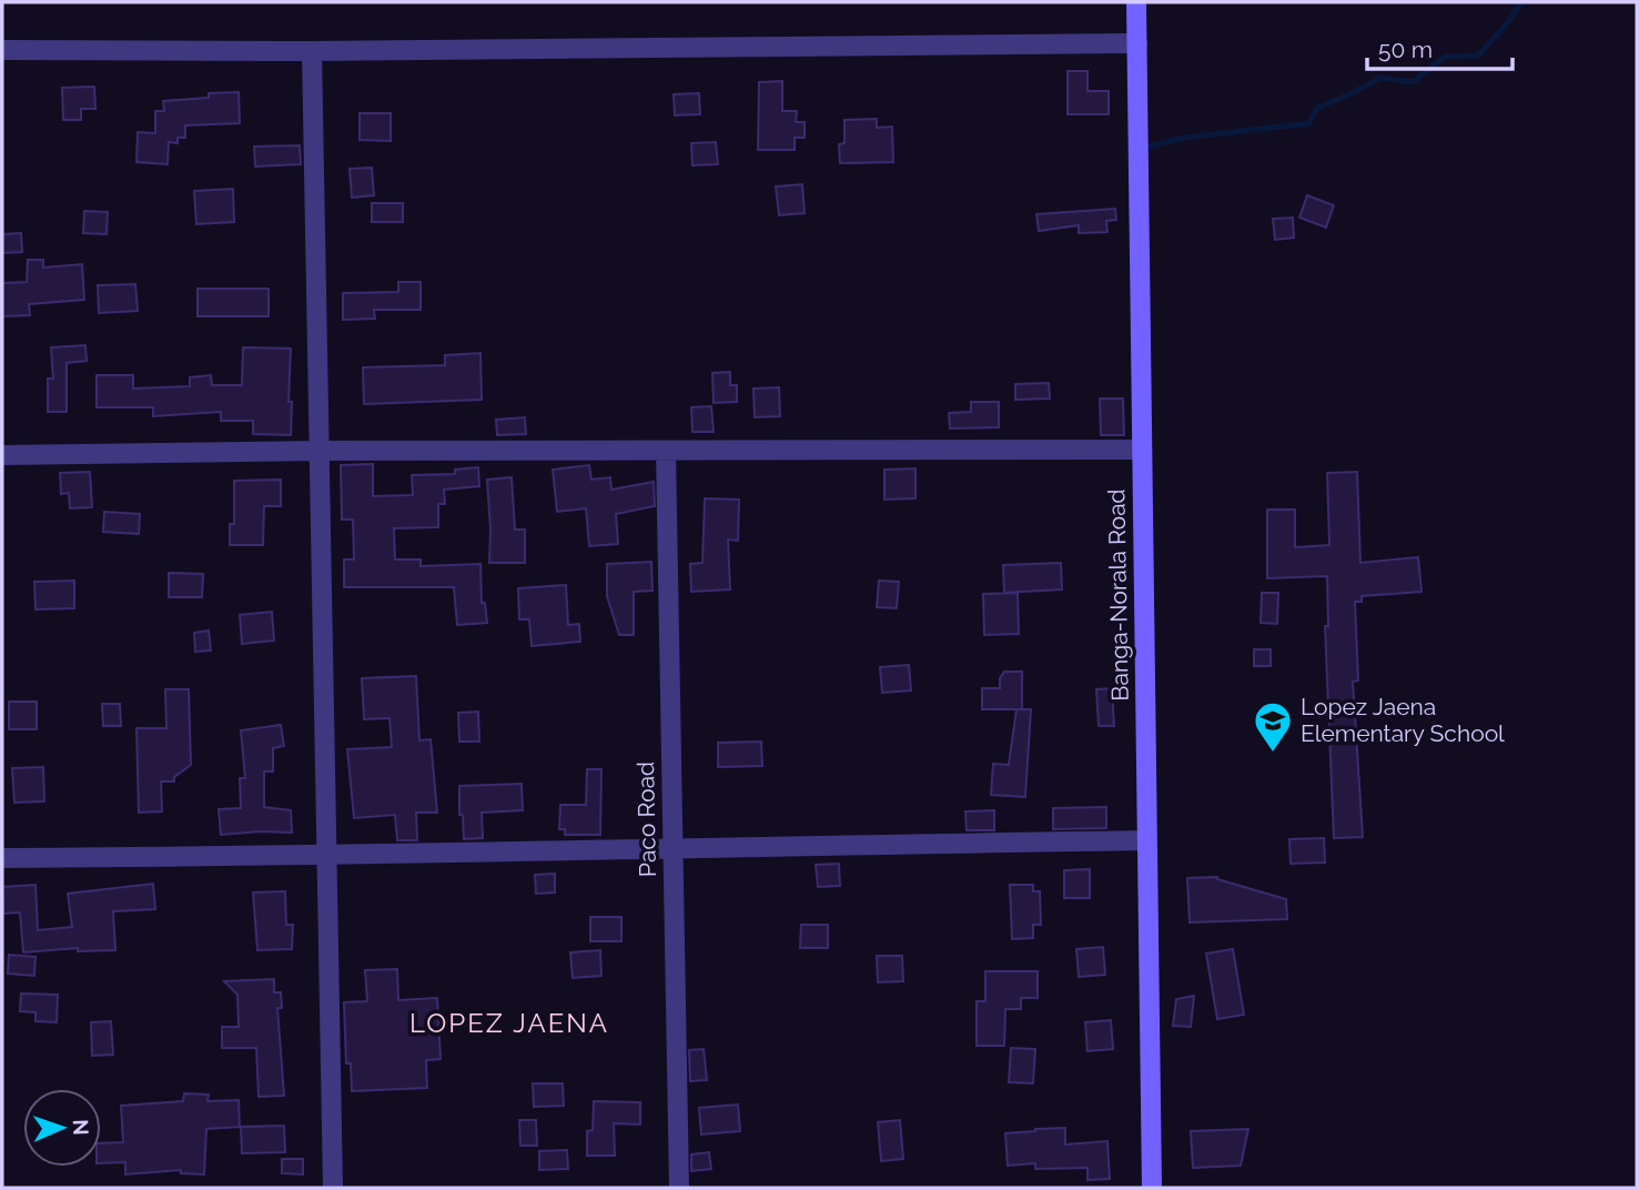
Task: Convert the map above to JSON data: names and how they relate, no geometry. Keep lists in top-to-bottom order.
{
  "streets": {
    "main road": ["Banga-Norala Road"],
    "street": ["Paco Road"]
  },
  "districts": ["LOPEZ JAENA"],
  "places": {
    "school or university": ["Lopez Jaena Elementary School"]
  },
  "scale_bar": "50 m",
  "north": "right"
}
